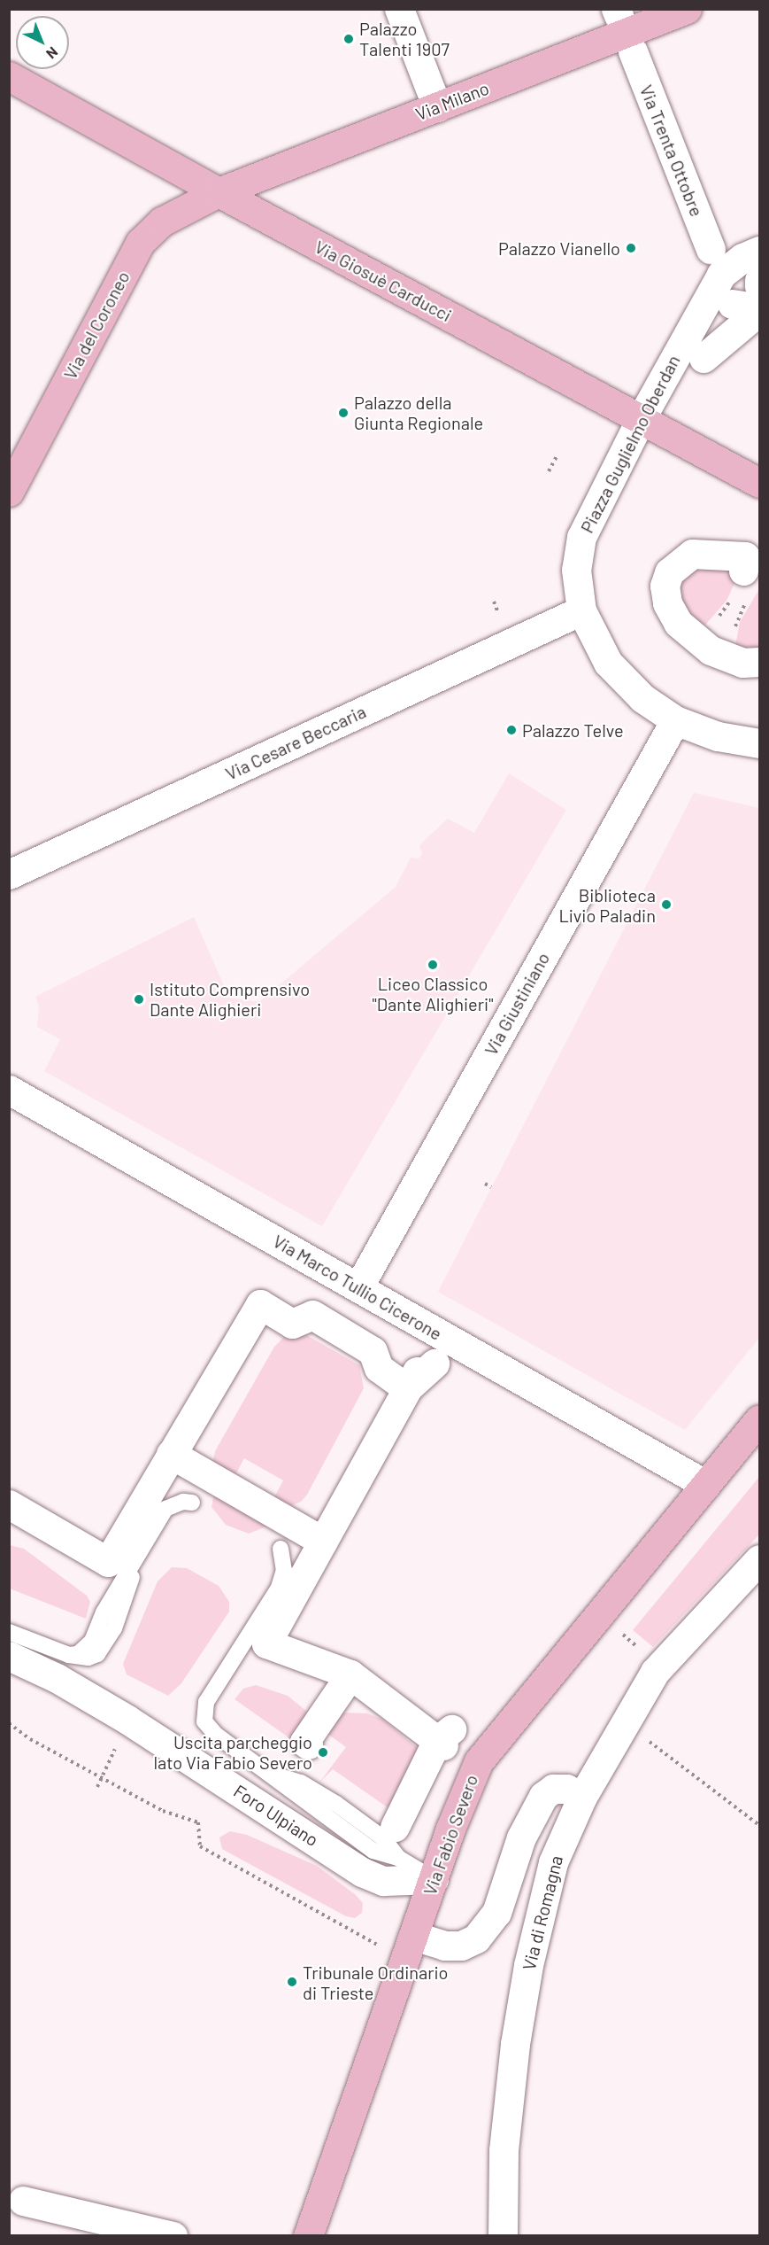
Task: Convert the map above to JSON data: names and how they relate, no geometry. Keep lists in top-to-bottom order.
{
  "streets": {
    "main road": [
      "Via Milano",
      "Via Giosuè Carducci",
      "Via del Coroneo",
      "Via Fabio Severo"
    ],
    "street": [
      "Via Trenta Ottobre",
      "Piazza Guglielmo Oberdan",
      "Via Cesare Beccaria",
      "Via Giustiniano",
      "Via Marco Tullio Cicerone",
      "Foro Ulpiano",
      "Via di Romagna"
    ]
  },
  "crossings": [
    ["Via Milano", "Via Giosuè Carducci"],
    ["Via Milano", "Via del Coroneo"],
    ["Via Trenta Ottobre", "Piazza Guglielmo Oberdan"],
    ["Via Giosuè Carducci", "Via del Coroneo"],
    ["Via Giosuè Carducci", "Piazza Guglielmo Oberdan"],
    ["Piazza Guglielmo Oberdan", "Via Cesare Beccaria"],
    ["Piazza Guglielmo Oberdan", "Via Giustiniano"],
    ["Via Giustiniano", "Via Marco Tullio Cicerone"],
    ["Via Marco Tullio Cicerone", "Via Fabio Severo"],
    ["Foro Ulpiano", "Via Fabio Severo"]
  ],
  "places": [
    "Palazzo Talenti 1907",
    "Palazzo Vianello",
    "Palazzo della Giunta Regionale",
    "Palazzo Telve",
    "Biblioteca Livio Paladin",
    "Liceo Classico \"Dante Alighieri\"",
    "Istituto Comprensivo Dante Alighieri",
    "Uscita parcheggio lato Via Fabio Severo",
    "Tribunale Ordinario di Trieste"
  ],
  "north": "bottom right"
}
